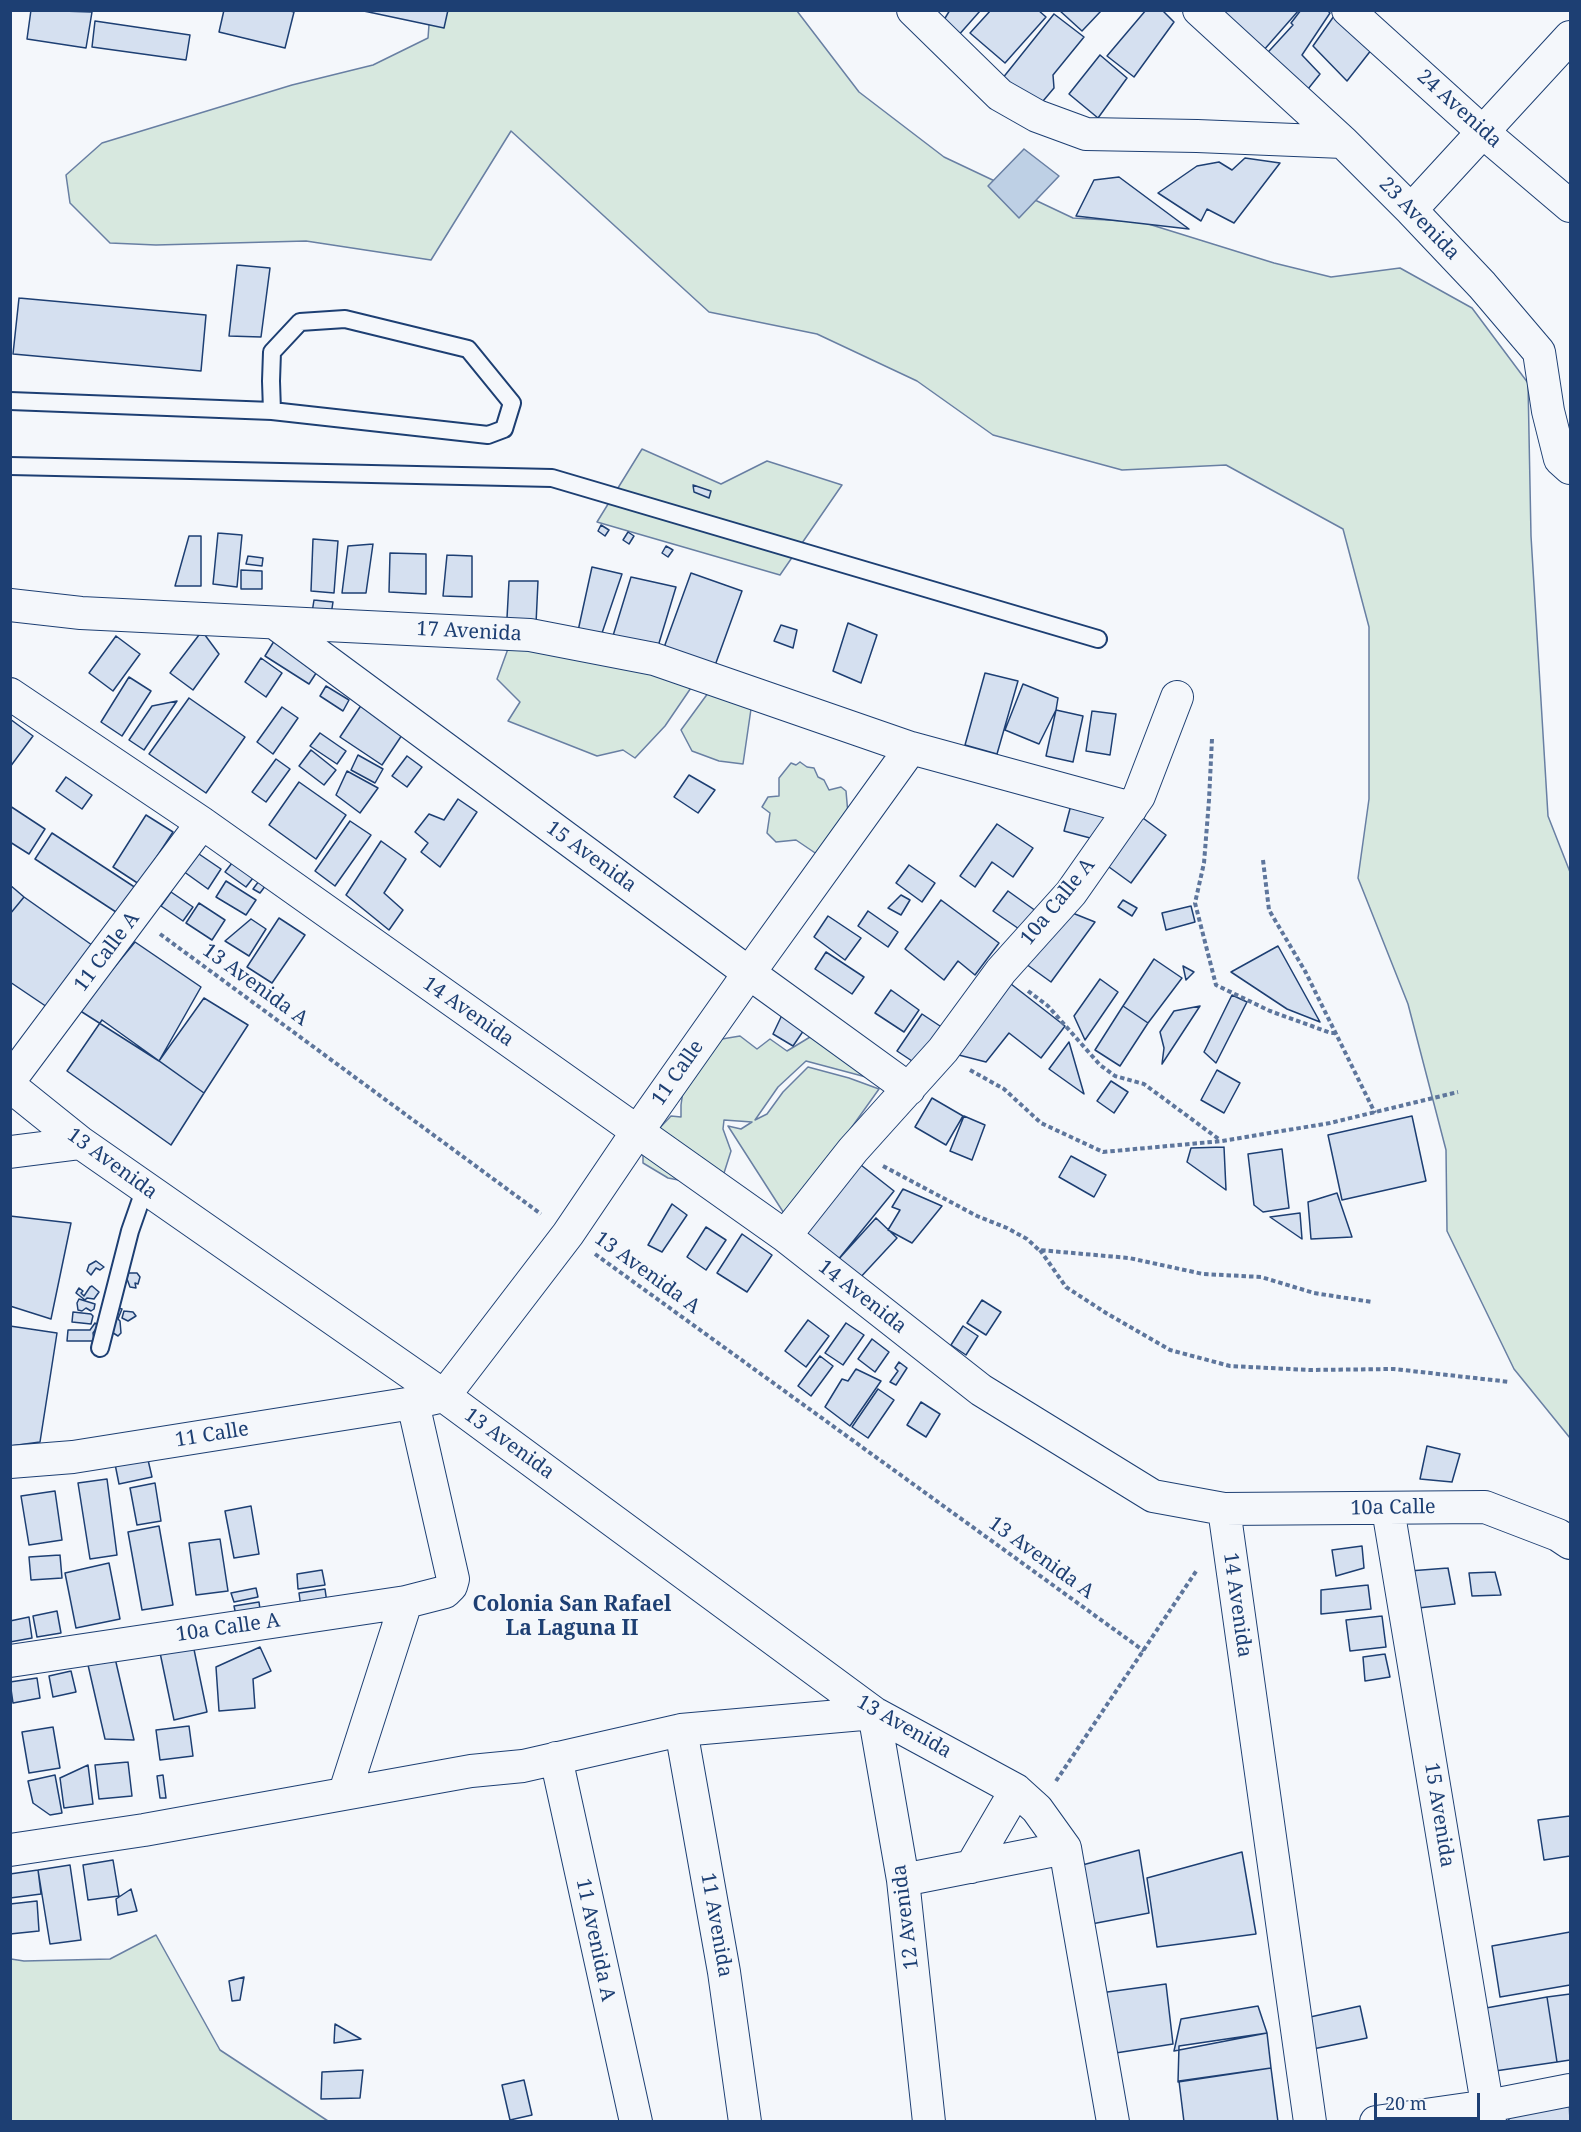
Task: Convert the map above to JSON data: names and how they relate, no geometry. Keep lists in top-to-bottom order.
{
  "streets": {
    "street": [
      "24 Avenida",
      "23 Avenida",
      "17 Avenida",
      "15 Avenida",
      "10a Calle A",
      "11 Calle A",
      "14 Avenida",
      "11 Calle",
      "13 Avenida",
      "10a Calle",
      "12 Avenida",
      "11 Avenida",
      "11 Avenida A"
    ],
    "path": ["13 Avenida A"]
  },
  "crossings": [
    ["17 Avenida", "15 Avenida"],
    ["17 Avenida", "10a Calle A"],
    ["17 Avenida", "11 Calle"],
    ["15 Avenida", "10a Calle A"],
    ["15 Avenida", "11 Calle"],
    ["15 Avenida", "10a Calle"],
    ["10a Calle A", "14 Avenida"],
    ["10a Calle A", "11 Calle"],
    ["11 Calle A", "13 Avenida A"],
    ["11 Calle A", "14 Avenida"],
    ["13 Avenida A", "11 Calle"],
    ["14 Avenida", "11 Calle"],
    ["14 Avenida", "10a Calle"],
    ["11 Calle", "13 Avenida"],
    ["13 Avenida", "12 Avenida"]
  ],
  "districts": ["Colonia San Rafael La Laguna II"],
  "scale_bar": "20 m"
}
